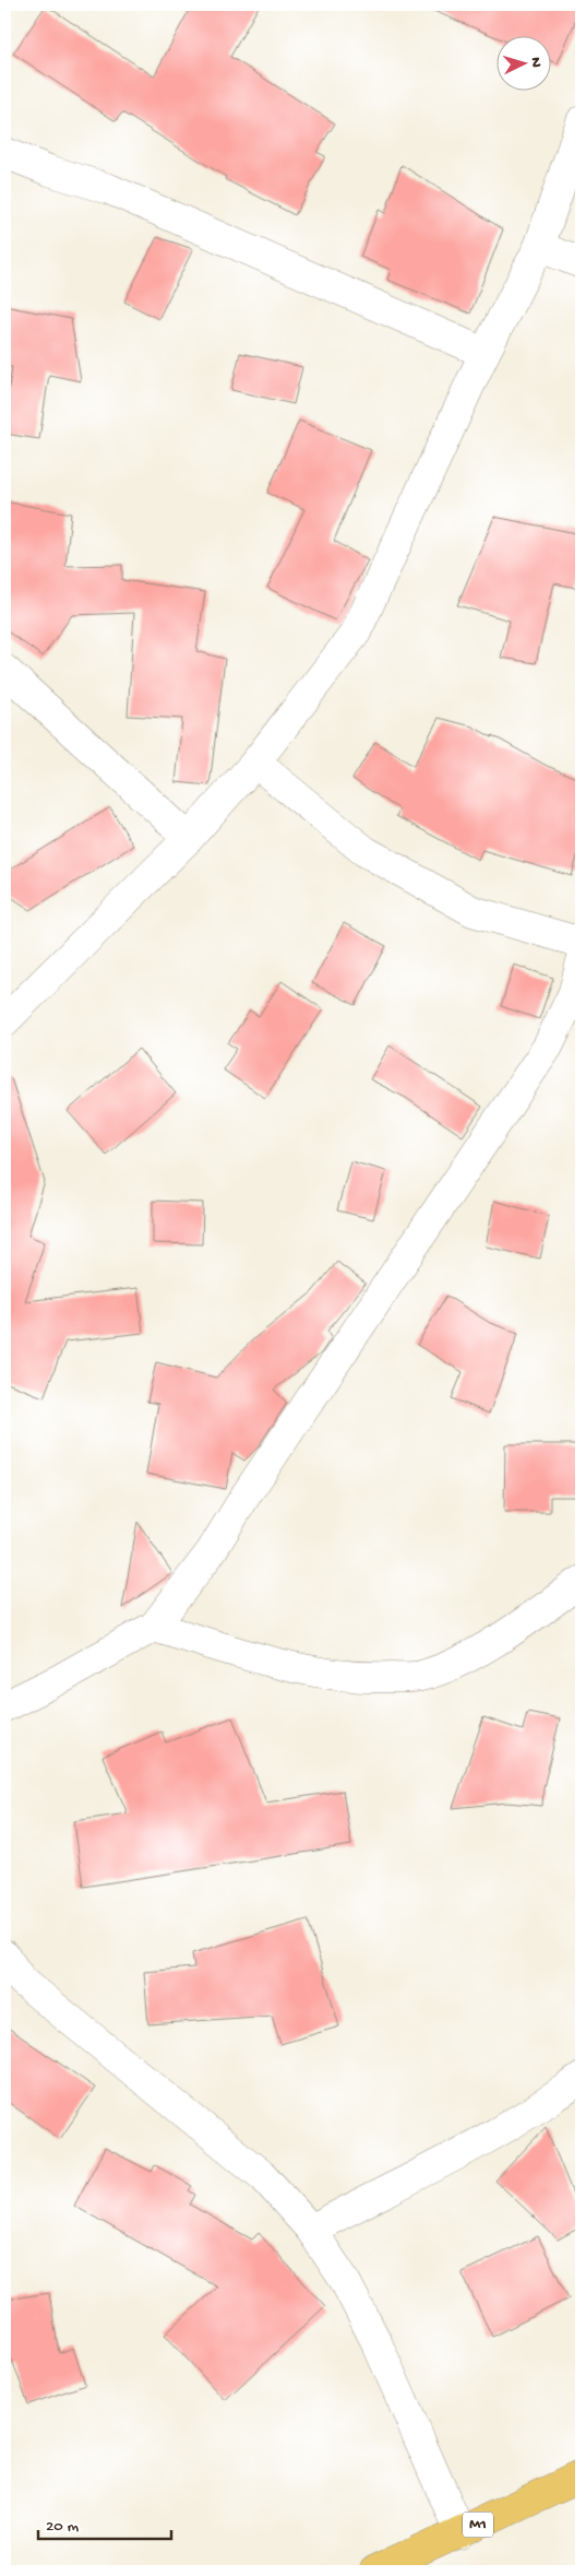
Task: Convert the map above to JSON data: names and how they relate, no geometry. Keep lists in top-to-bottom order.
{
  "streets": {
    "highway": ["M1"]
  },
  "scale_bar": "20 m",
  "north": "right"
}
